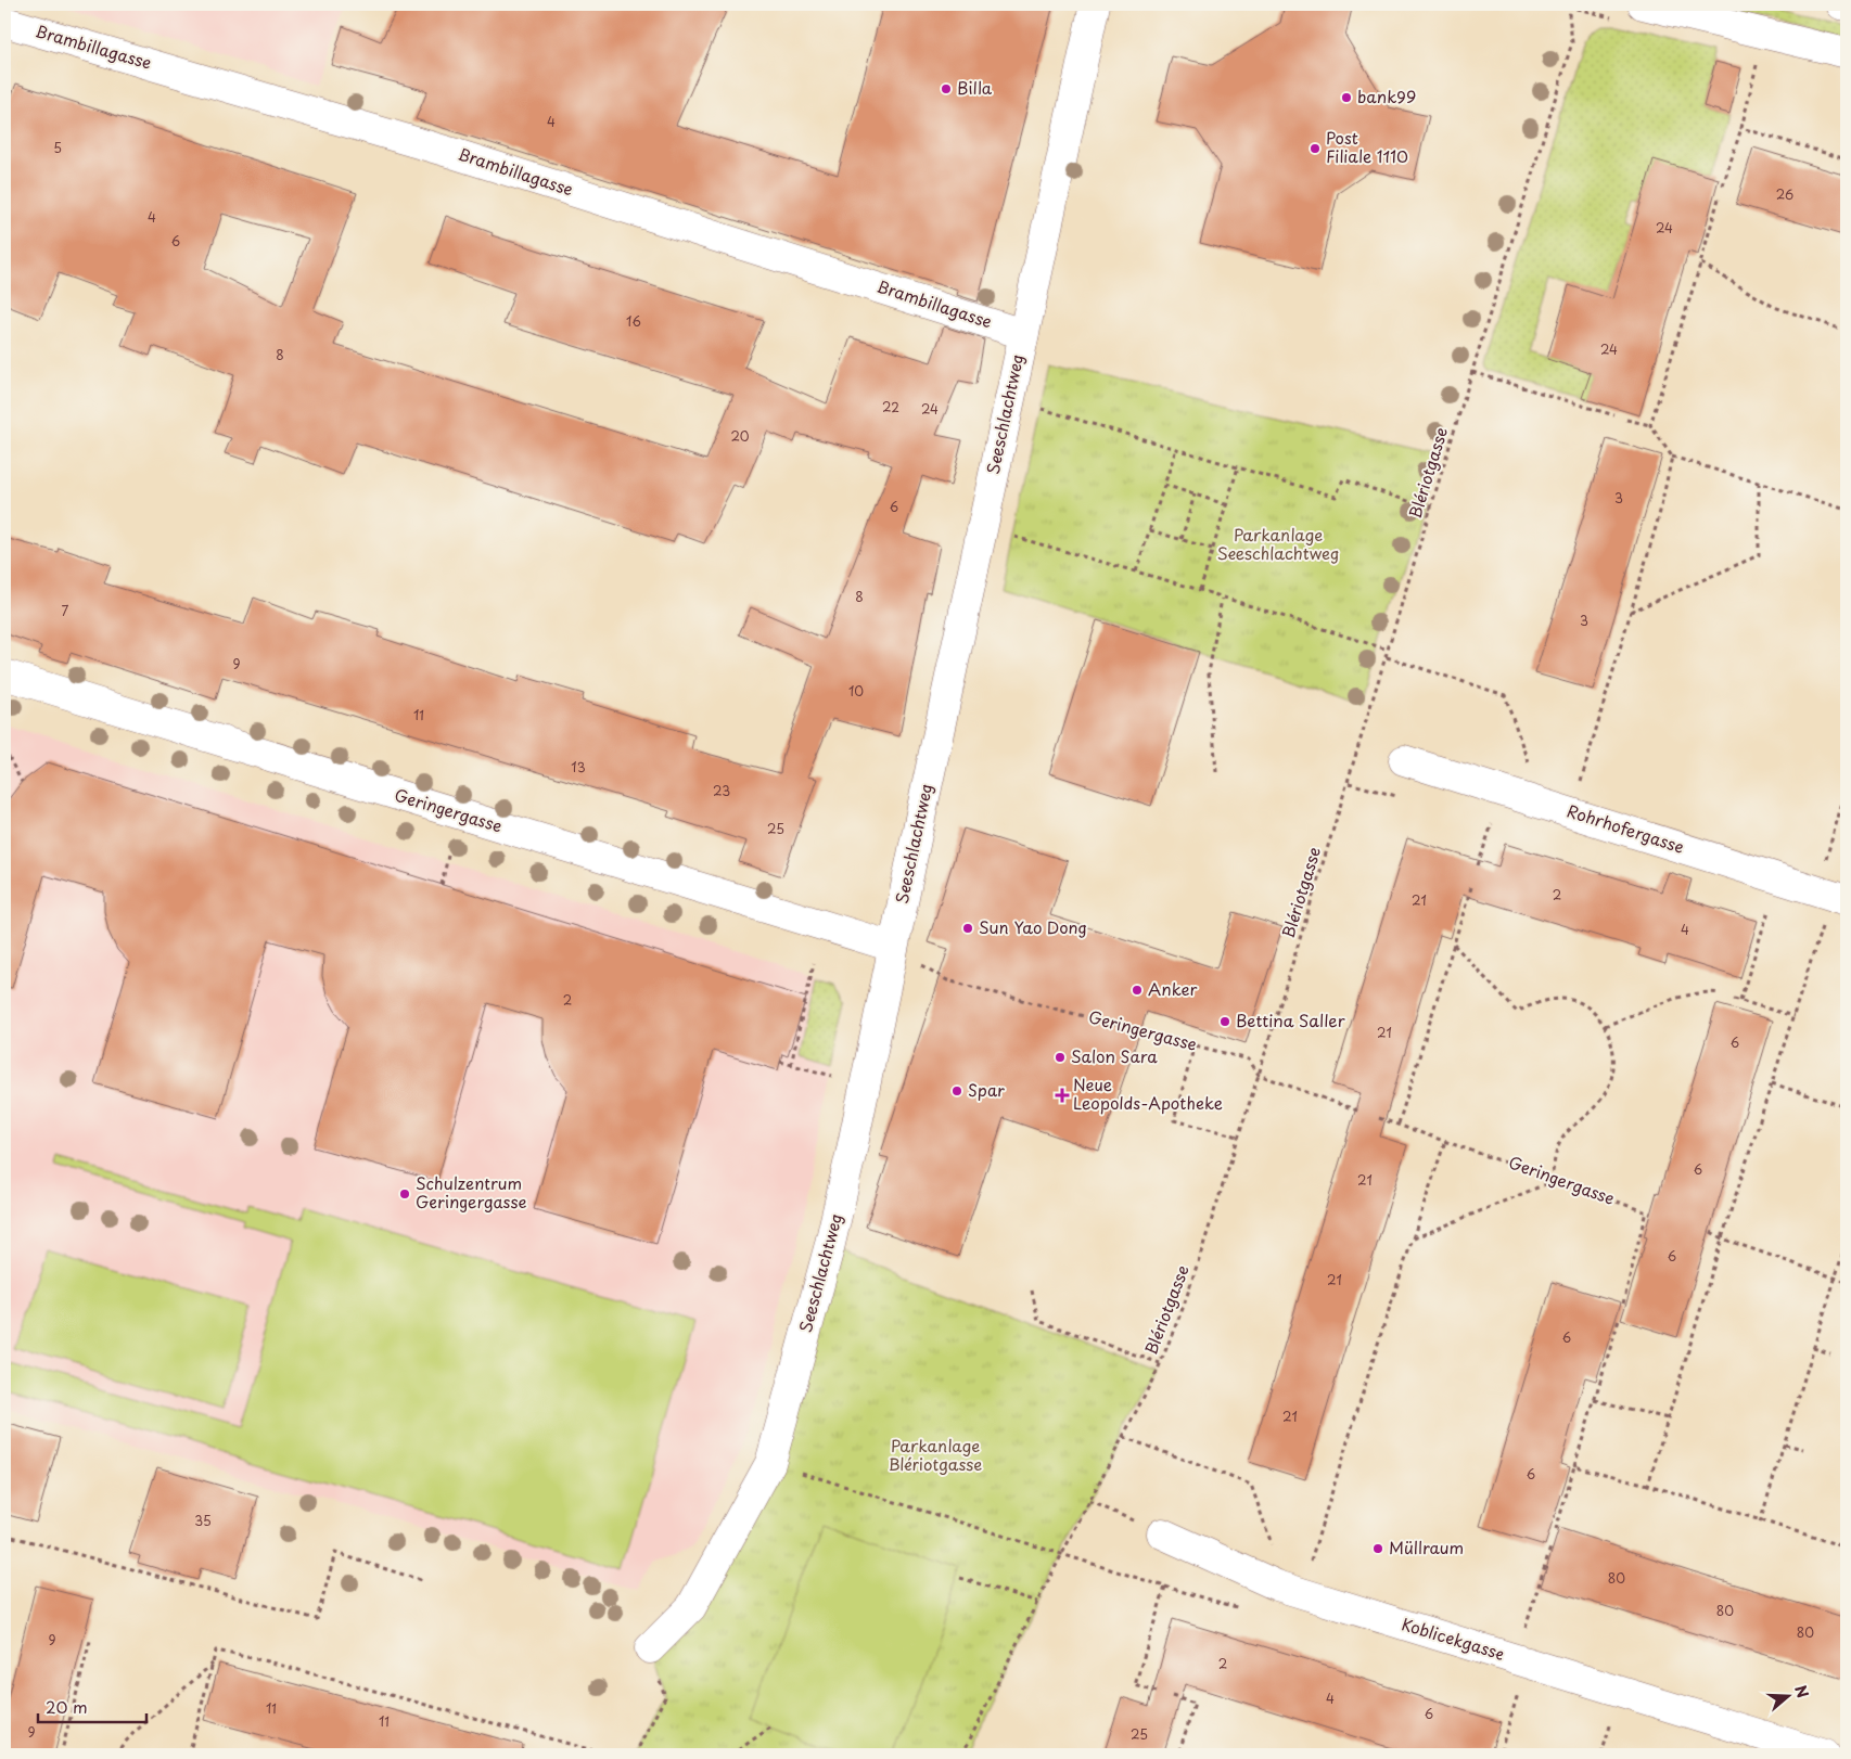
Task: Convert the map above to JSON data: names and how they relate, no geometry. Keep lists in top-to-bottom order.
{
  "streets": {
    "street": [
      "Brambillagasse",
      "Seeschlachtweg",
      "Geringergasse",
      "Rohrhofergasse",
      "Koblicekgasse"
    ],
    "path": ["Blériotgasse"]
  },
  "crossings": [
    ["Brambillagasse", "Seeschlachtweg"],
    ["Seeschlachtweg", "Geringergasse"],
    ["Blériotgasse", "Geringergasse"]
  ],
  "parks": ["Parkanlage Seeschlachtweg", "Parkanlage Blériotgasse"],
  "places": {
    "other": [
      "Billa",
      "bank99",
      "Post Filiale 1110",
      "Sun Yao Dong",
      "Anker",
      "Bettina Saller",
      "Salon Sara",
      "Spar",
      "Schulzentrum Geringergasse",
      "Müllraum"
    ],
    "health": ["Neue Leopolds-Apotheke"]
  },
  "house_numbers": [
    "4",
    "5",
    "26",
    "4",
    "24",
    "6",
    "16",
    "24",
    "8",
    "22",
    "24",
    "20",
    "3",
    "6",
    "8",
    "7",
    "3",
    "9",
    "10",
    "11",
    "13",
    "23",
    "25",
    "2",
    "21",
    "4",
    "2",
    "21",
    "6",
    "6",
    "21",
    "6",
    "21",
    "6",
    "21",
    "6",
    "35",
    "80",
    "80",
    "80",
    "9",
    "2",
    "4",
    "11",
    "6",
    "11",
    "9",
    "25"
  ],
  "scale_bar": "20 m",
  "north": "right"
}
